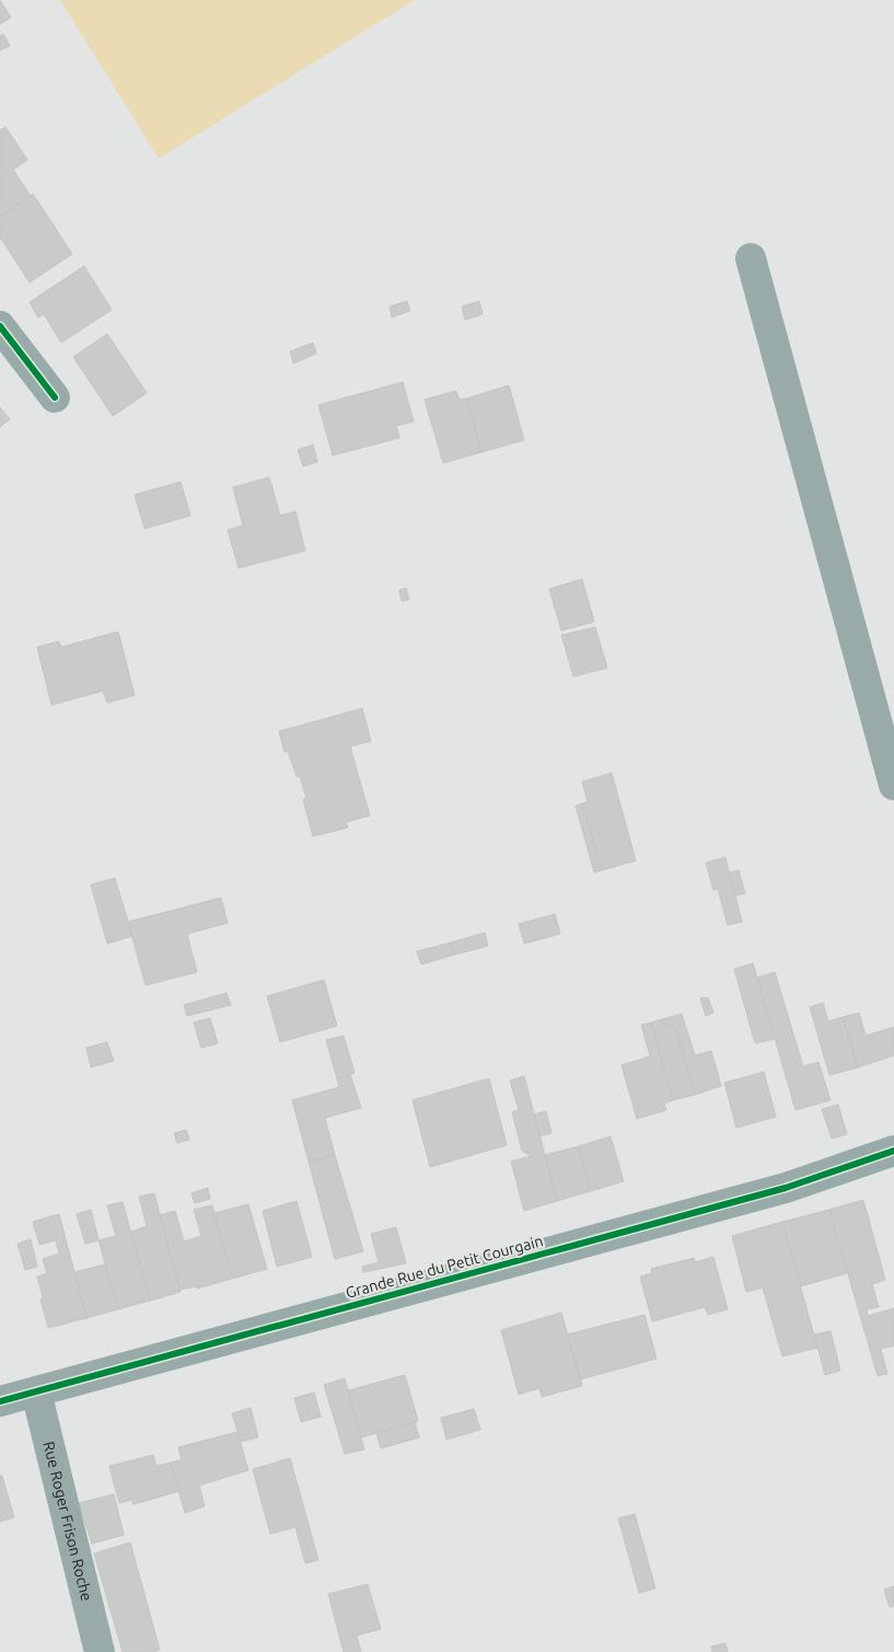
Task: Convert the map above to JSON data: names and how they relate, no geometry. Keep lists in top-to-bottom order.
{
  "streets": {
    "street": ["Grande Rue du Petit Courgain", "Rue Roger Frison Roche"]
  },
  "crossings": [
    ["Grande Rue du Petit Courgain", "Rue Roger Frison Roche"]
  ]
}
